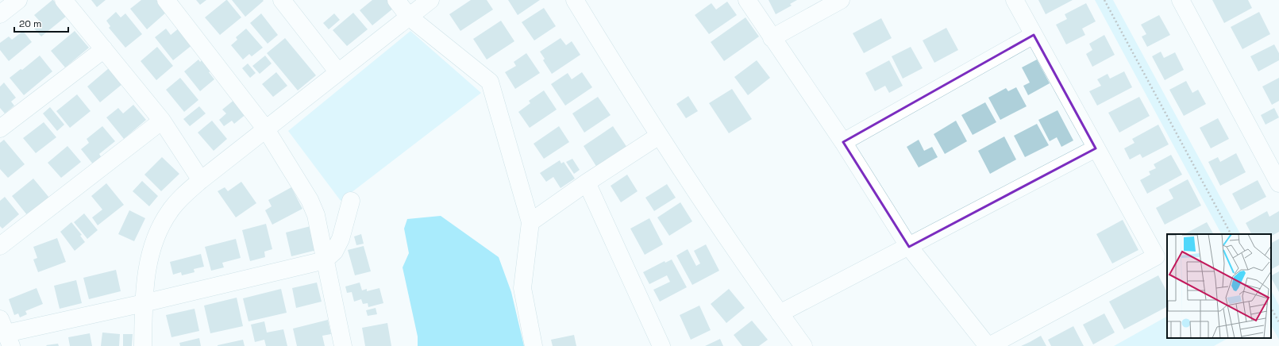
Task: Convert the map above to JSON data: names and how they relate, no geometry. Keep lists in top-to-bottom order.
{
  "scale_bar": "20 m"
}
